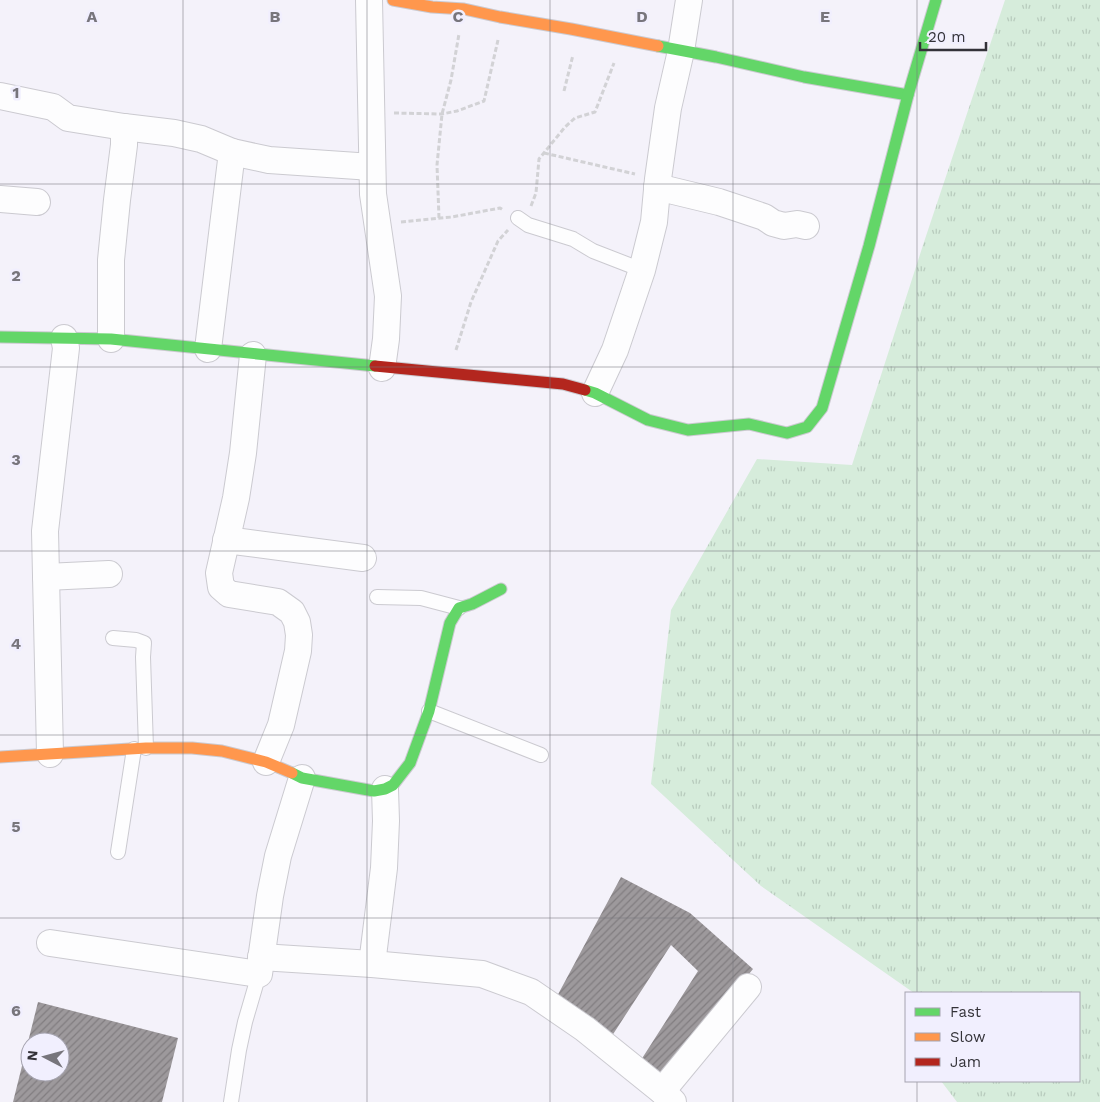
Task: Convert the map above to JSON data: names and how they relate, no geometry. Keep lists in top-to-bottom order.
{
  "legend": ["Fast", "Slow", "Jam"],
  "scale_bar": "20 m",
  "north": "left",
  "grid": {
    "columns": [
      "A",
      "B",
      "C",
      "D",
      "E"
    ],
    "rows": [
      "1",
      "2",
      "3",
      "4",
      "5",
      "6"
    ]
  }
}
